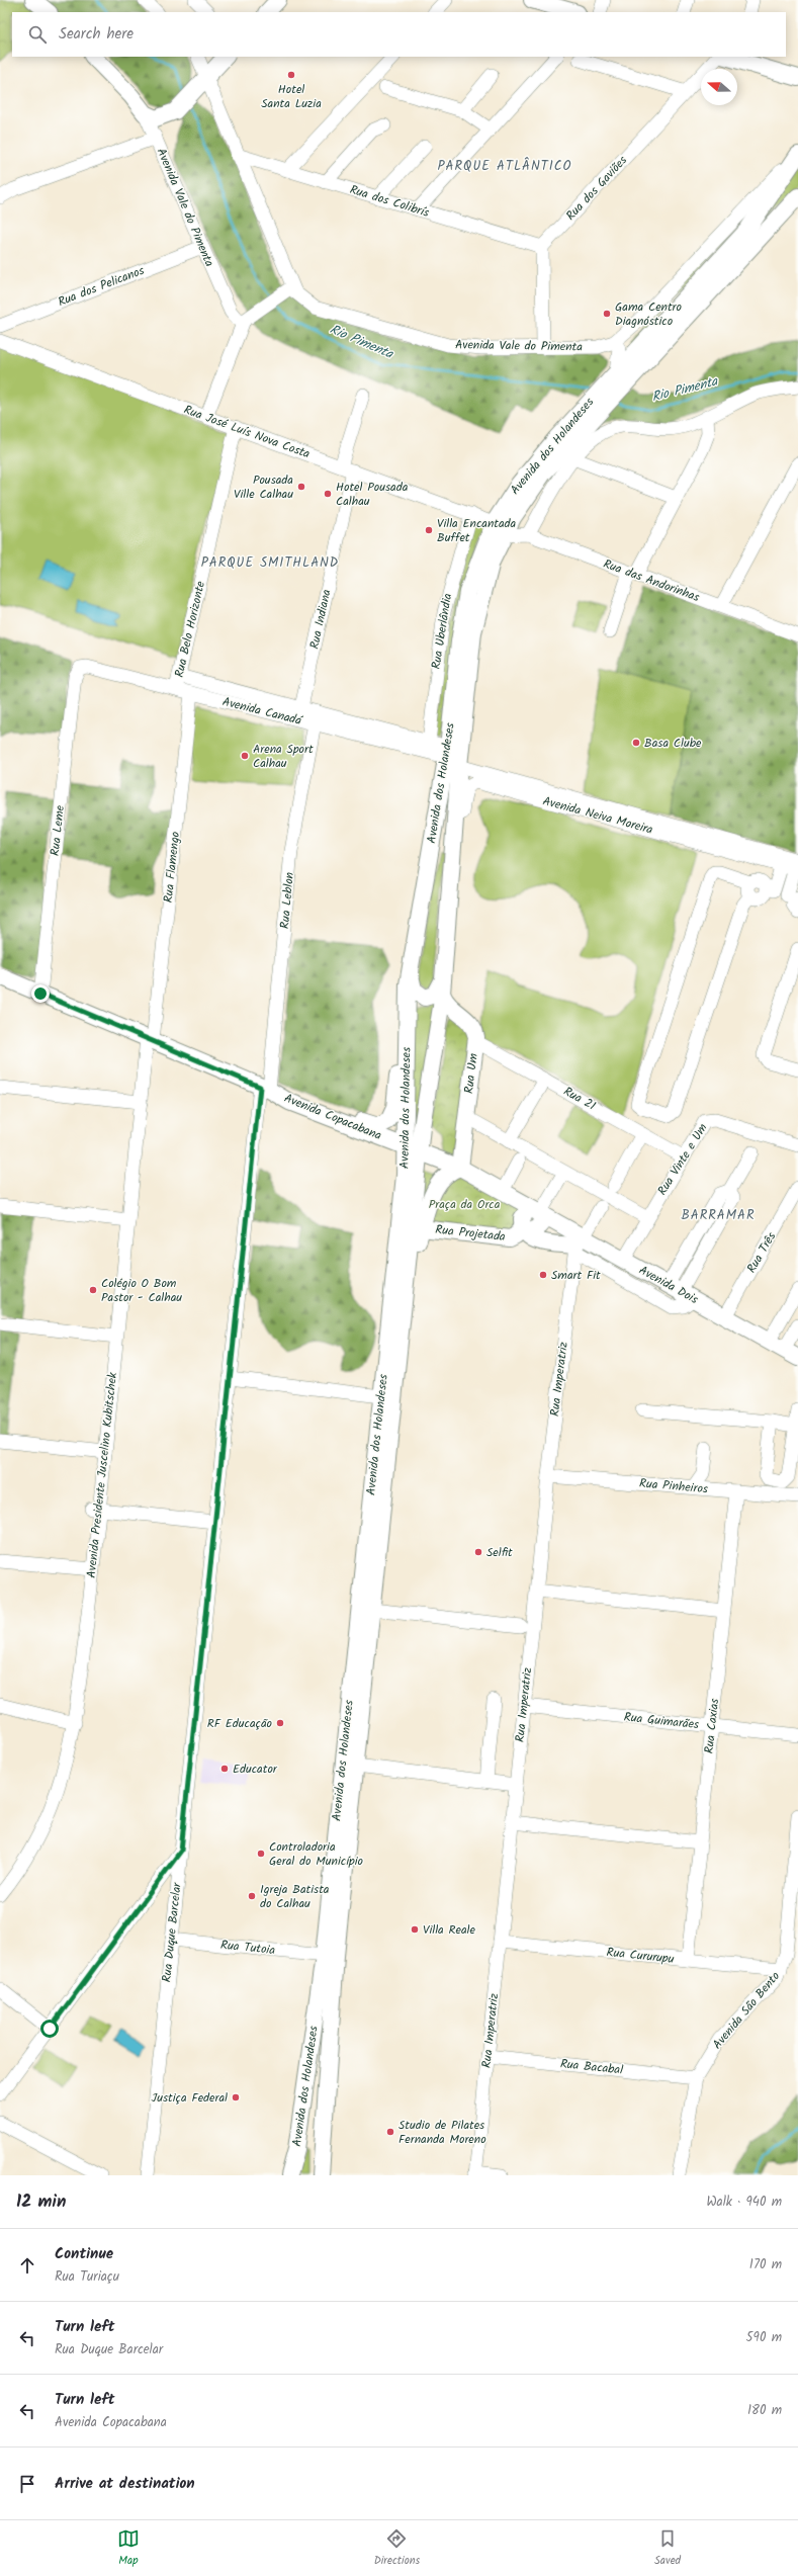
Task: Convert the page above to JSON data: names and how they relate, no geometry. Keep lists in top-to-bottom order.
{
  "streets": {
    "main road": [
      "Avenida dos Holandeses",
      "Rua Um",
      "Avenida Copacabana",
      "Rua Projetada",
      "Avenida Dois"
    ],
    "street": [
      "Rua dos Gaviões",
      "Rua dos Colibrís",
      "Avenida Vale do Pimenta",
      "Rua dos Pelicanos",
      "Rua José Luís Nova Costa",
      "Rua das Andorinhas",
      "Rua Indiana",
      "Rua Belo Horizonte",
      "Rua Uberlândia",
      "Avenida Canadá",
      "Avenida Neiva Moreira",
      "Rua Leme",
      "Rua Flamengo",
      "Rua Leblon",
      "Rua 21",
      "Rua Vinte e Um",
      "Rua Três",
      "Rua Imperatriz",
      "Avenida Presidente Juscelino Kubitschek",
      "Rua Pinheiros",
      "Rua Guimarães",
      "Rua Caxias",
      "Rua Duque Barcelar",
      "Rua Tutoia",
      "Rua Cururupu",
      "Avenida São Bento",
      "Rua Bacabal"
    ]
  },
  "crossings": [
    ["Rua dos Gaviões", "Rua dos Colibrís"],
    ["Rua dos Colibrís", "Avenida Vale do Pimenta"],
    ["Avenida Vale do Pimenta", "Rua dos Pelicanos"],
    ["Avenida Vale do Pimenta", "Avenida dos Holandeses"],
    ["Rua José Luís Nova Costa", "Avenida dos Holandeses"],
    ["Rua José Luís Nova Costa", "Rua das Andorinhas"],
    ["Rua José Luís Nova Costa", "Rua Indiana"],
    ["Rua José Luís Nova Costa", "Rua Belo Horizonte"],
    ["Rua José Luís Nova Costa", "Rua Uberlândia"],
    ["Avenida dos Holandeses", "Rua das Andorinhas"],
    ["Avenida dos Holandeses", "Avenida Canadá"],
    ["Avenida dos Holandeses", "Avenida Neiva Moreira"],
    ["Avenida dos Holandeses", "Rua Um"],
    ["Avenida dos Holandeses", "Avenida Copacabana"],
    ["Avenida dos Holandeses", "Rua Projetada"],
    ["Avenida dos Holandeses", "Avenida Dois"],
    ["Avenida dos Holandeses", "Rua Tutoia"],
    ["Rua Indiana", "Avenida Canadá"],
    ["Rua Belo Horizonte", "Avenida Canadá"],
    ["Rua Uberlândia", "Avenida Canadá"],
    ["Avenida Canadá", "Avenida Neiva Moreira"],
    ["Avenida Canadá", "Rua Leme"],
    ["Avenida Canadá", "Rua Flamengo"],
    ["Avenida Canadá", "Rua Leblon"],
    ["Rua Leme", "Avenida Copacabana"],
    ["Rua Flamengo", "Avenida Copacabana"],
    ["Rua Flamengo", "Avenida Presidente Juscelino Kubitschek"],
    ["Rua Leblon", "Avenida Copacabana"],
    ["Rua Leblon", "Rua Duque Barcelar"],
    ["Rua Um", "Rua 21"],
    ["Rua Um", "Avenida Dois"],
    ["Rua 21", "Rua Vinte e Um"],
    ["Avenida Copacabana", "Avenida Dois"],
    ["Avenida Copacabana", "Avenida Presidente Juscelino Kubitschek"],
    ["Avenida Copacabana", "Rua Duque Barcelar"],
    ["Rua Vinte e Um", "Avenida Dois"],
    ["Rua Projetada", "Avenida Dois"],
    ["Rua Três", "Avenida Dois"],
    ["Avenida Dois", "Rua Imperatriz"],
    ["Rua Imperatriz", "Rua Pinheiros"],
    ["Rua Imperatriz", "Rua Guimarães"],
    ["Rua Imperatriz", "Rua Cururupu"],
    ["Rua Imperatriz", "Rua Bacabal"],
    ["Rua Pinheiros", "Rua Caxias"],
    ["Rua Guimarães", "Rua Caxias"],
    ["Rua Caxias", "Rua Cururupu"],
    ["Rua Duque Barcelar", "Rua Tutoia"],
    ["Rua Cururupu", "Avenida São Bento"],
    ["Avenida São Bento", "Rua Bacabal"]
  ],
  "districts": ["PARQUE ATLÂNTICO", "PARQUE SMITHLAND", "BARRAMAR"],
  "water": ["Rio Pimenta"],
  "parks": ["Praça da Orca"],
  "places": [
    "Hotel Santa Luzia",
    "Gama Centro Diagnóstico",
    "Pousada Ville Calhau",
    "Hotel Pousada Calhau",
    "Villa Encantada Buffet",
    "Basa Clube",
    "Arena Sport Calhau",
    "Smart Fit",
    "Colégio O Bom Pastor - Calhau",
    "Selfit",
    "RF Educação",
    "Educator",
    "Controladoria Geral do Município",
    "Igreja Batista do Calhau",
    "Villa Reale",
    "Justiça Federal",
    "Studio de Pilates Fernanda Moreno"
  ],
  "north": "left",
  "page": {
    "search": "Search here",
    "heading": ["12 min", "Walk · 940 m"],
    "list": [
      ["Continue", "Rua Turiaçu", "170 m"],
      ["Turn left", "Rua Duque Barcelar", "590 m"],
      ["Turn left", "Avenida Copacabana", "180 m"],
      "Arrive at destination"
    ],
    "nav": ["Map", "Directions", "Saved"]
  }
}
